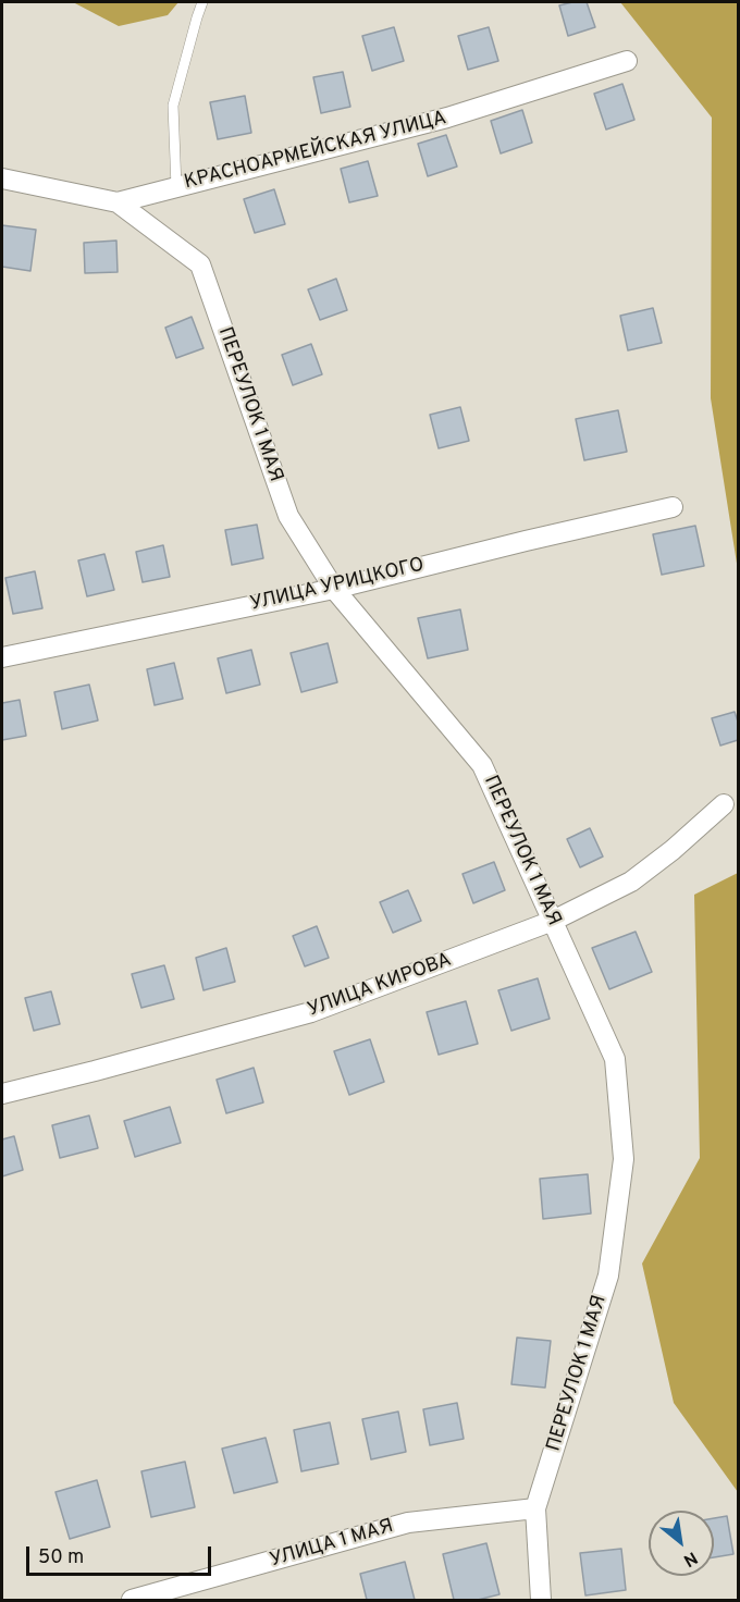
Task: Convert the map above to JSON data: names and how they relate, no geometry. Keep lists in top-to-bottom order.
{
  "streets": {
    "street": [
      "КРАСНОАРМЕЙСКАЯ УЛИЦА",
      "ПЕРЕУЛОК 1 МАЯ",
      "УЛИЦА УРИЦКОГО",
      "УЛИЦА КИРОВА",
      "УЛИЦА 1 МАЯ"
    ]
  },
  "crossings": [
    ["КРАСНОАРМЕЙСКАЯ УЛИЦА", "ПЕРЕУЛОК 1 МАЯ"],
    ["ПЕРЕУЛОК 1 МАЯ", "УЛИЦА УРИЦКОГО"],
    ["ПЕРЕУЛОК 1 МАЯ", "УЛИЦА КИРОВА"],
    ["ПЕРЕУЛОК 1 МАЯ", "УЛИЦА 1 МАЯ"]
  ],
  "scale_bar": "50 m",
  "north": "bottom right"
}
